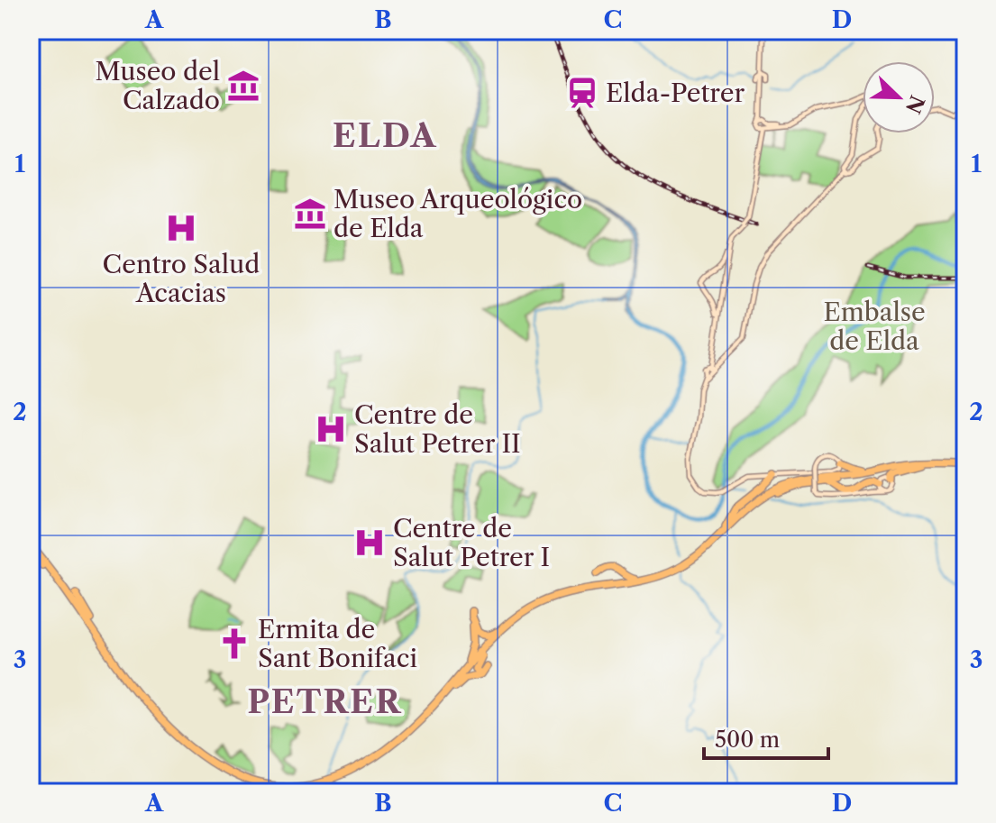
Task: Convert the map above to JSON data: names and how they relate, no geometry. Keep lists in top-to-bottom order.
{
  "districts": ["ELDA", "PETRER"],
  "parks": ["Embalse de Elda"],
  "places": {
    "museum": ["Museo del Calzado", "Museo Arqueológico de Elda"],
    "station": ["Elda-Petrer"],
    "hospital": ["Centro Salud Acacias", "Centre de Salut Petrer II", "Centre de Salut Petrer I"],
    "church": ["Ermita de Sant Bonifaci"]
  },
  "scale_bar": "500 m",
  "north": "bottom right",
  "grid": {
    "columns": [
      "A",
      "B",
      "C",
      "D"
    ],
    "rows": ["1", "2", "3"]
  }
}
